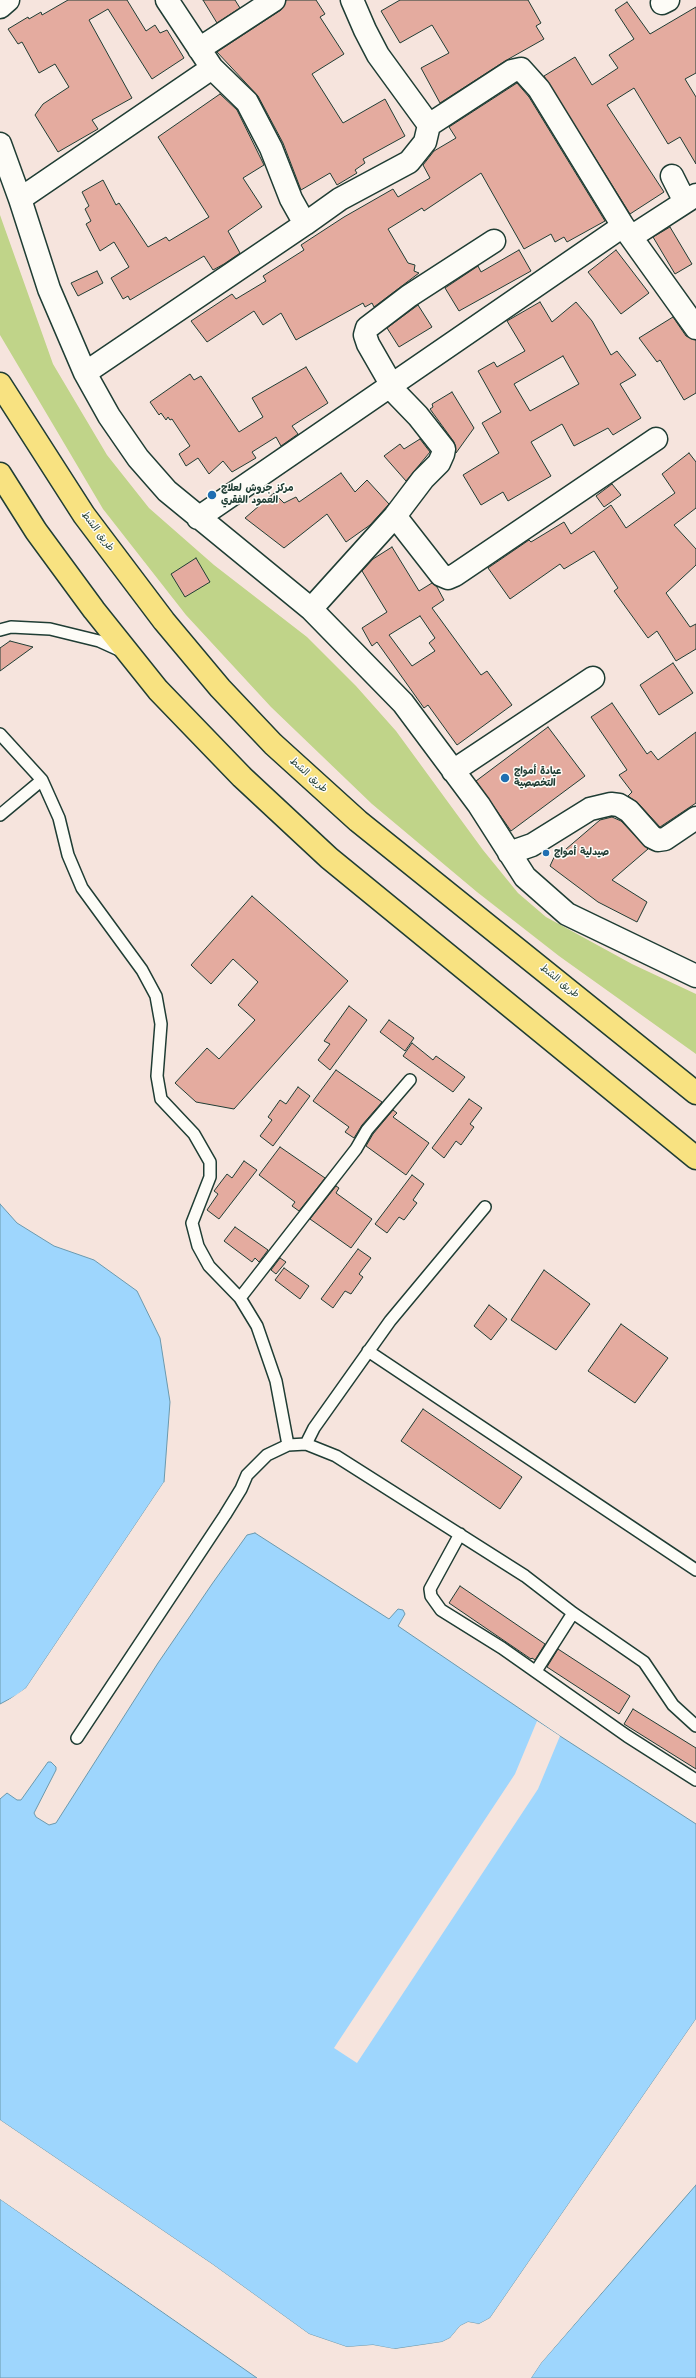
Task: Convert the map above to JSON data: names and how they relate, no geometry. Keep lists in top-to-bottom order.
{
  "streets": {
    "highway": ["طريق الشط"]
  },
  "places": ["مركز جروش لعلاج العمود الفقري", "عيادة أمواج التخصصية", "صيدلية أمواج"]
}
